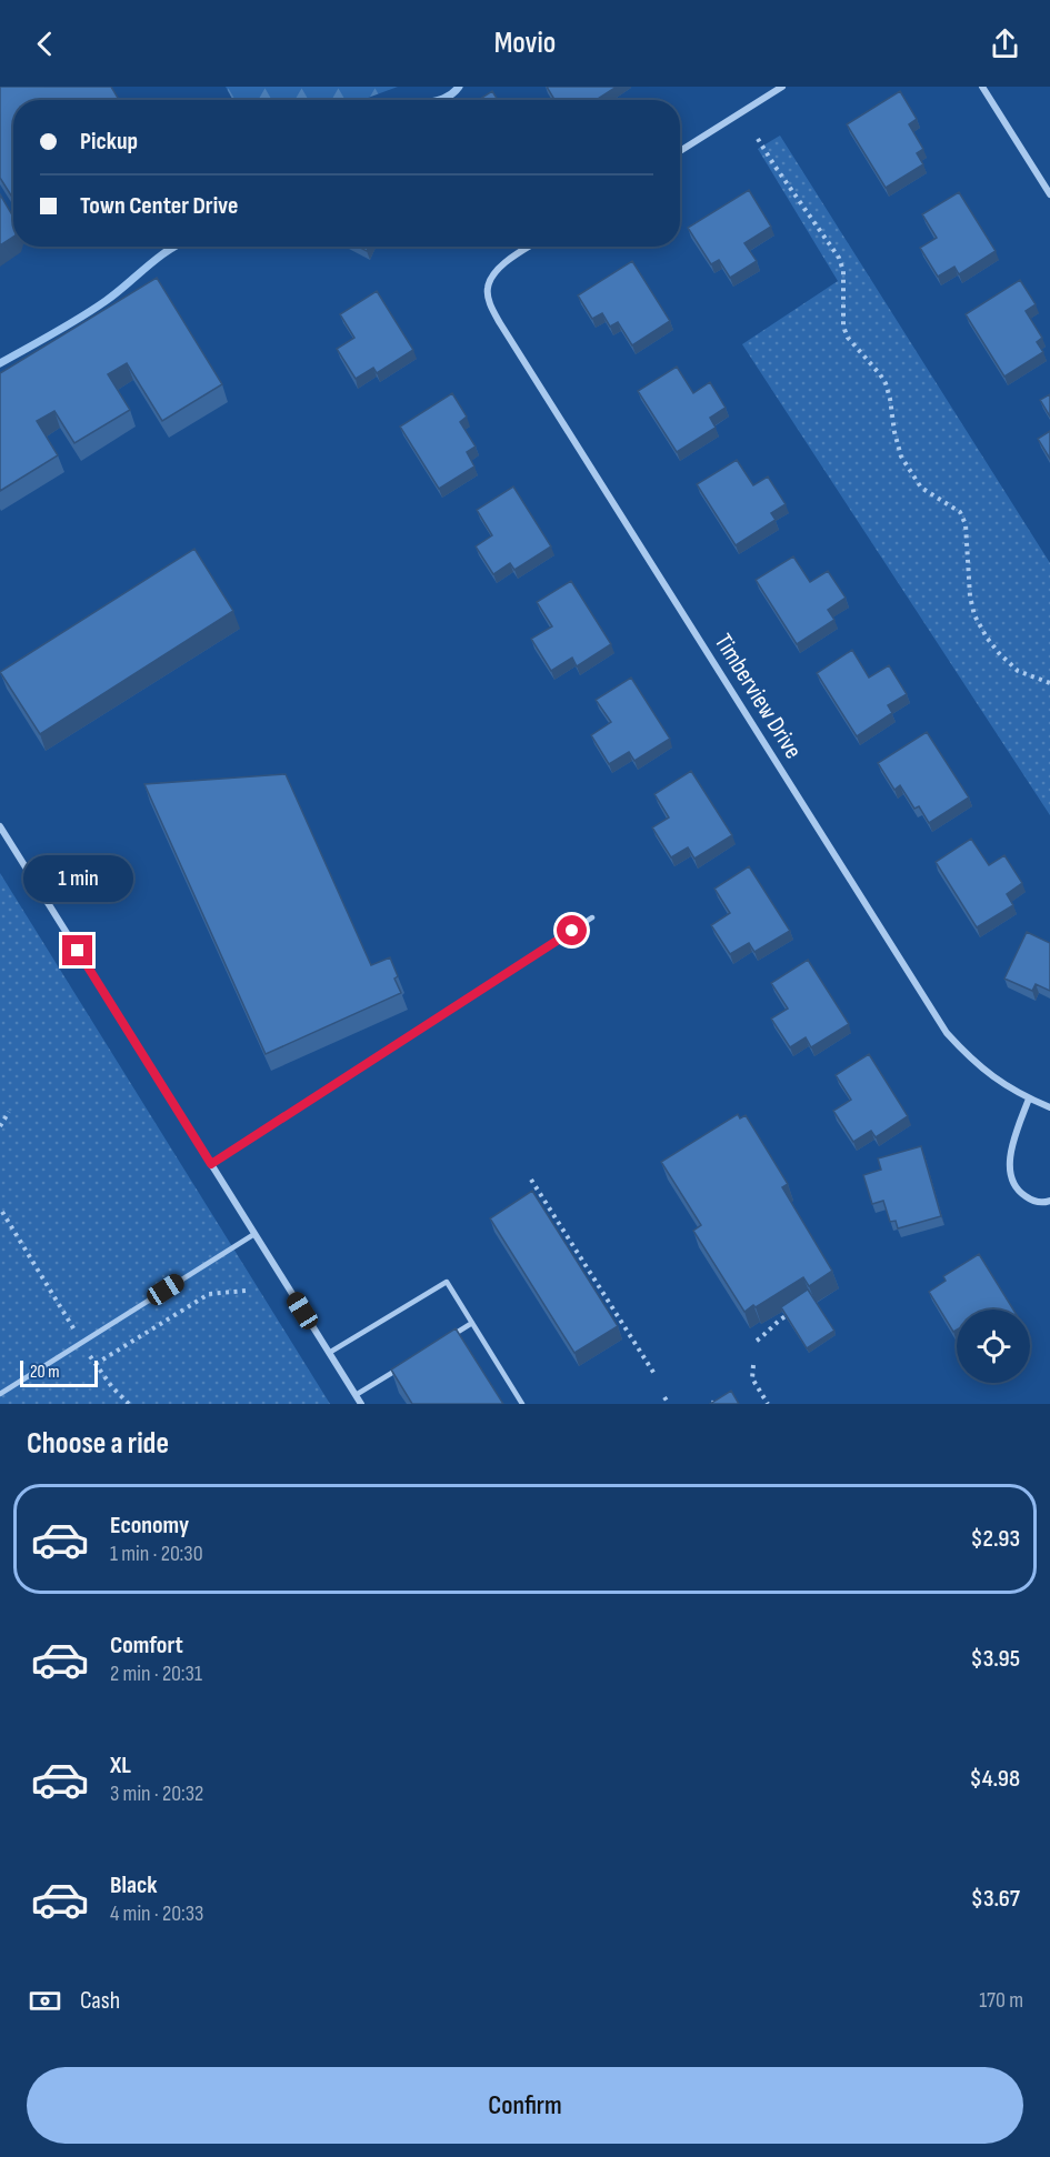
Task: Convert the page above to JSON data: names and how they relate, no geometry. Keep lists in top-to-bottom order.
{
  "streets": {
    "street": ["Timberview Drive"]
  },
  "scale_bar": "20 m",
  "page": {
    "header": "Movio",
    "banner": ["Pickup", "Town Center Drive"],
    "bubble": "1 min",
    "scale": "20 m",
    "heading": "Choose a ride",
    "list": [
      {
        "name": "Economy",
        "note": "1 min · 20:30",
        "value": "$2.93"
      },
      {
        "name": "Comfort",
        "note": "2 min · 20:31",
        "value": "$3.95"
      },
      {
        "name": "XL",
        "note": "3 min · 20:32",
        "value": "$4.98"
      },
      {
        "name": "Black",
        "note": "4 min · 20:33",
        "value": "$3.67"
      }
    ],
    "pay": ["Cash", "170 m"],
    "buttons": "Confirm"
  }
}
